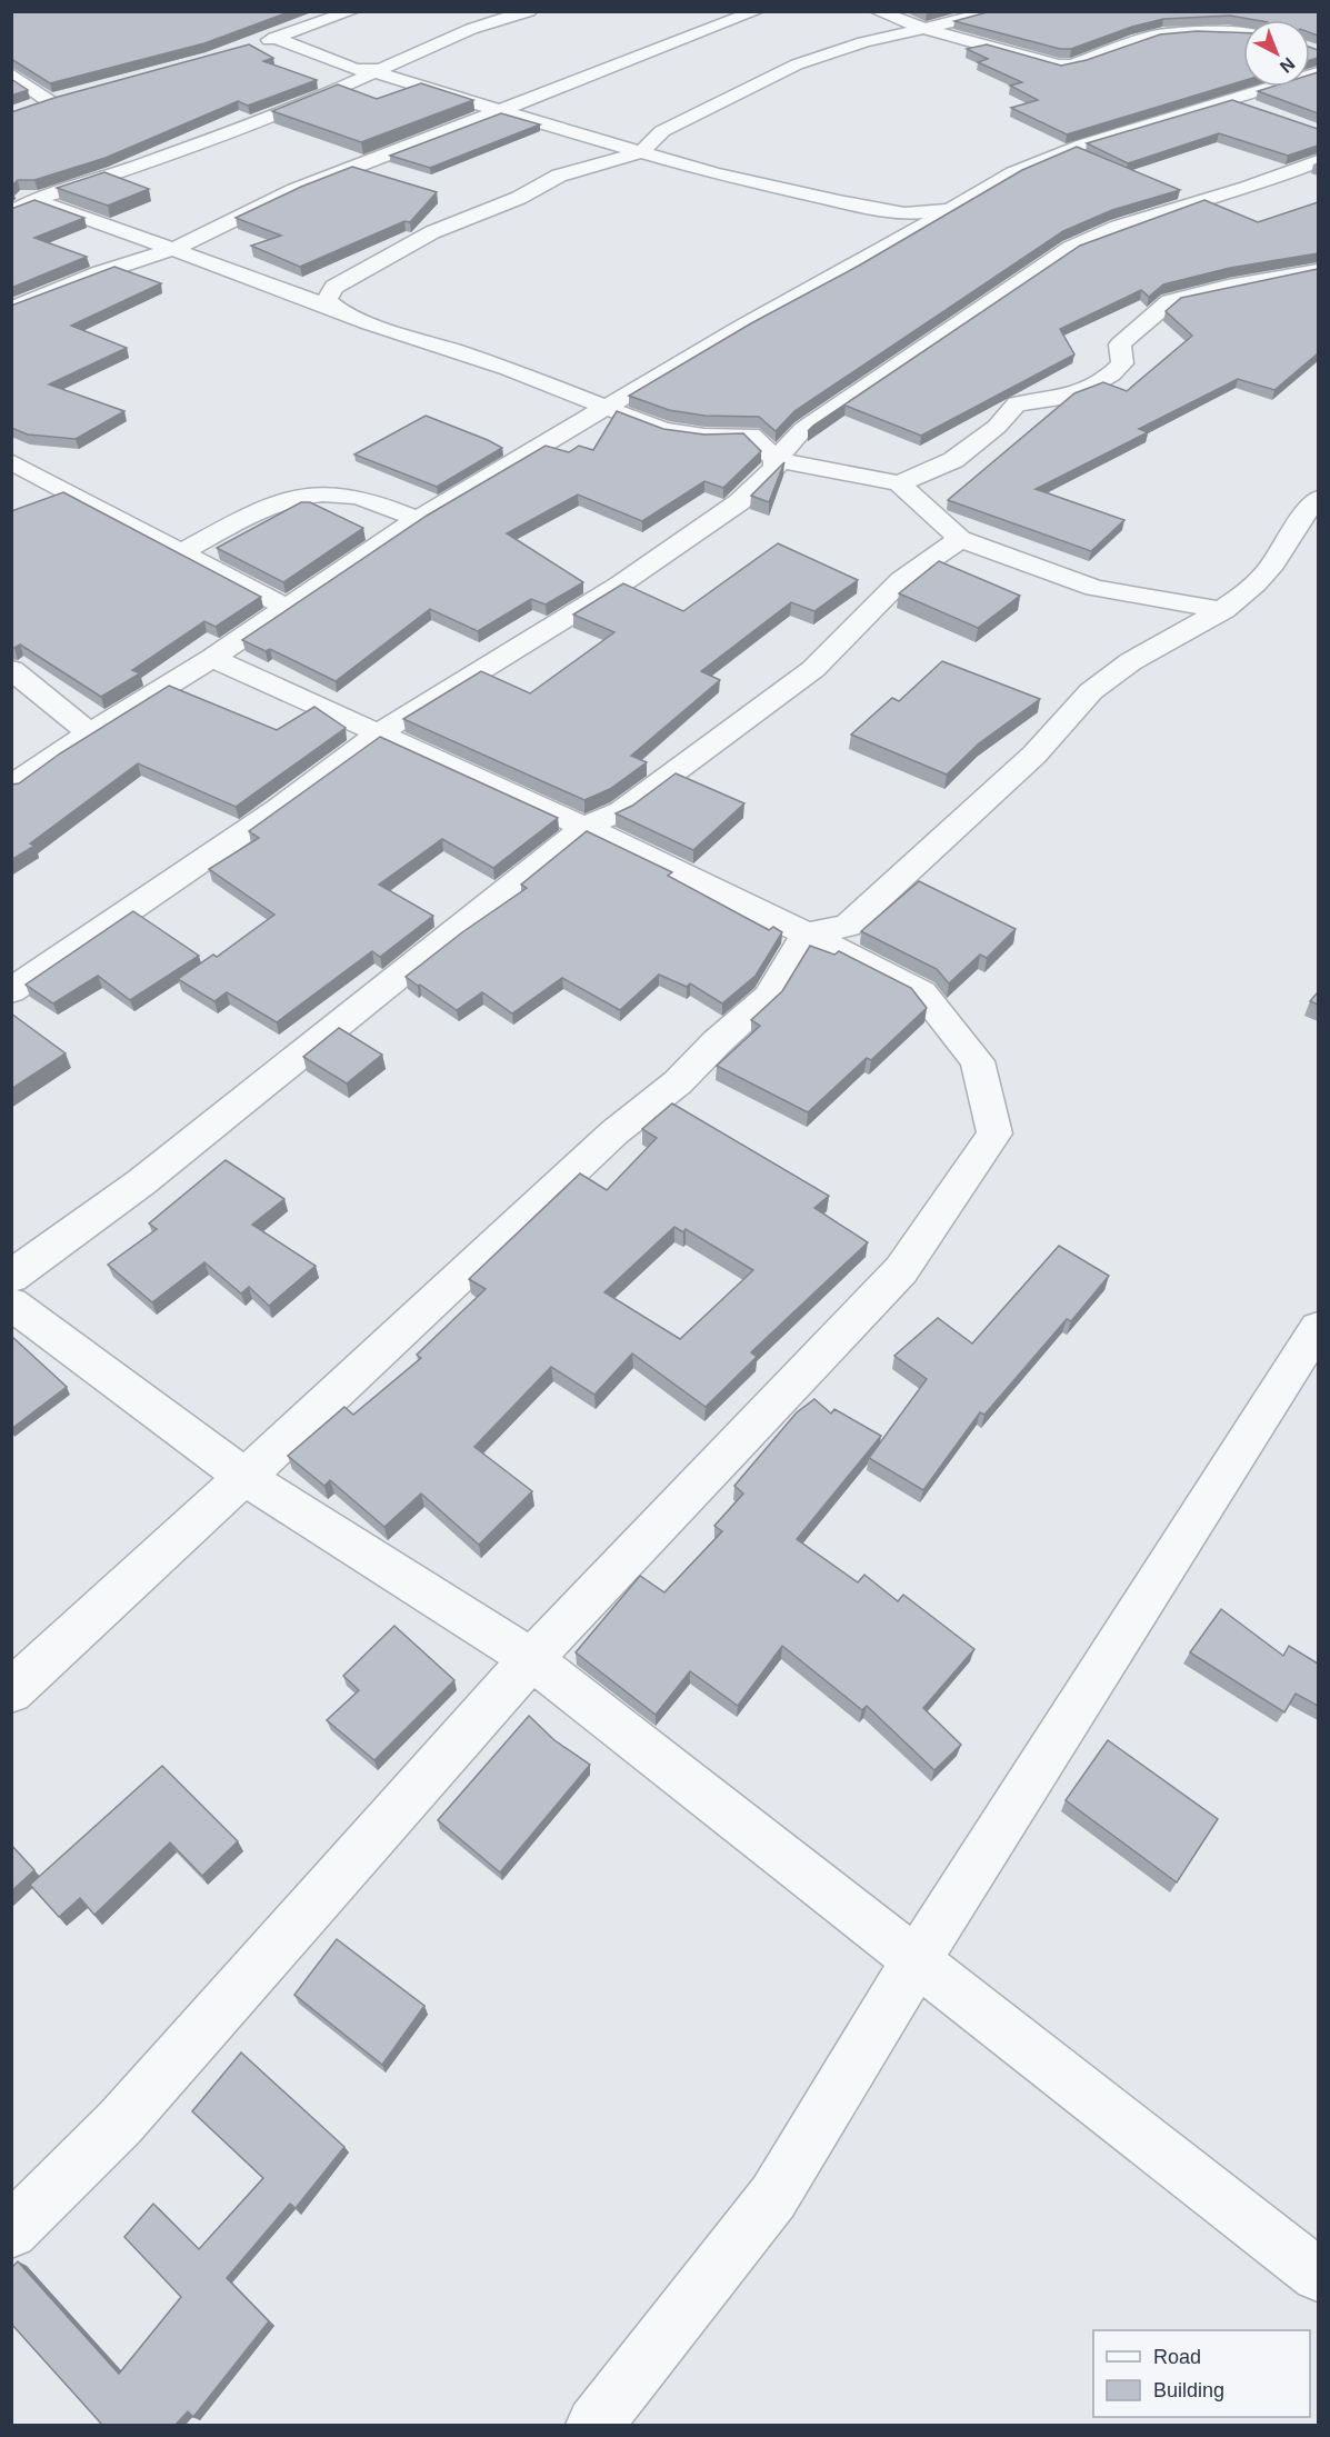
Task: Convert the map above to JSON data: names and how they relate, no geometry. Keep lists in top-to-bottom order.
{
  "legend": ["Road", "Building"],
  "north": "bottom right"
}
